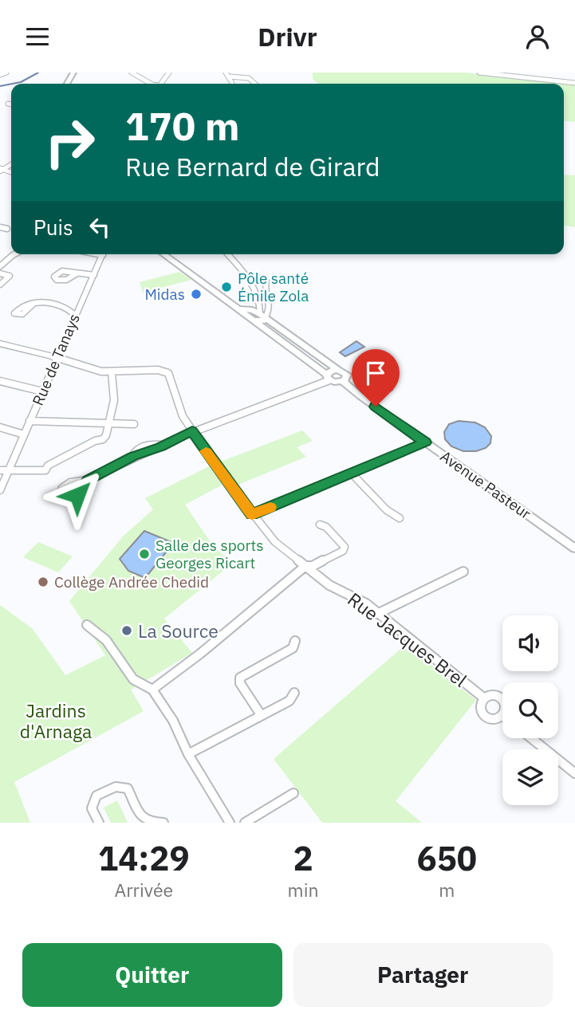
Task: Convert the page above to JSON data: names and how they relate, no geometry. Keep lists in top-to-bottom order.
{
  "streets": {
    "main road": ["Avenue Pasteur"],
    "street": ["Rue de Tanays", "Rue Jacques Brel"]
  },
  "parks": ["Jardins d'Arnaga"],
  "places": [
    "Pôle santé Émile Zola",
    "Midas",
    "Salle des sports Georges Ricart",
    "Collège Andrée Chedid",
    "La Source"
  ],
  "page": {
    "header": "Drivr",
    "turn": ["170 m", "Rue Bernard de Girard"],
    "then": "Puis",
    "eta": [
      "14:29",
      "Arrivée",
      "2",
      "min",
      "650",
      "m"
    ],
    "buttons": ["Quitter", "Partager"]
  }
}
